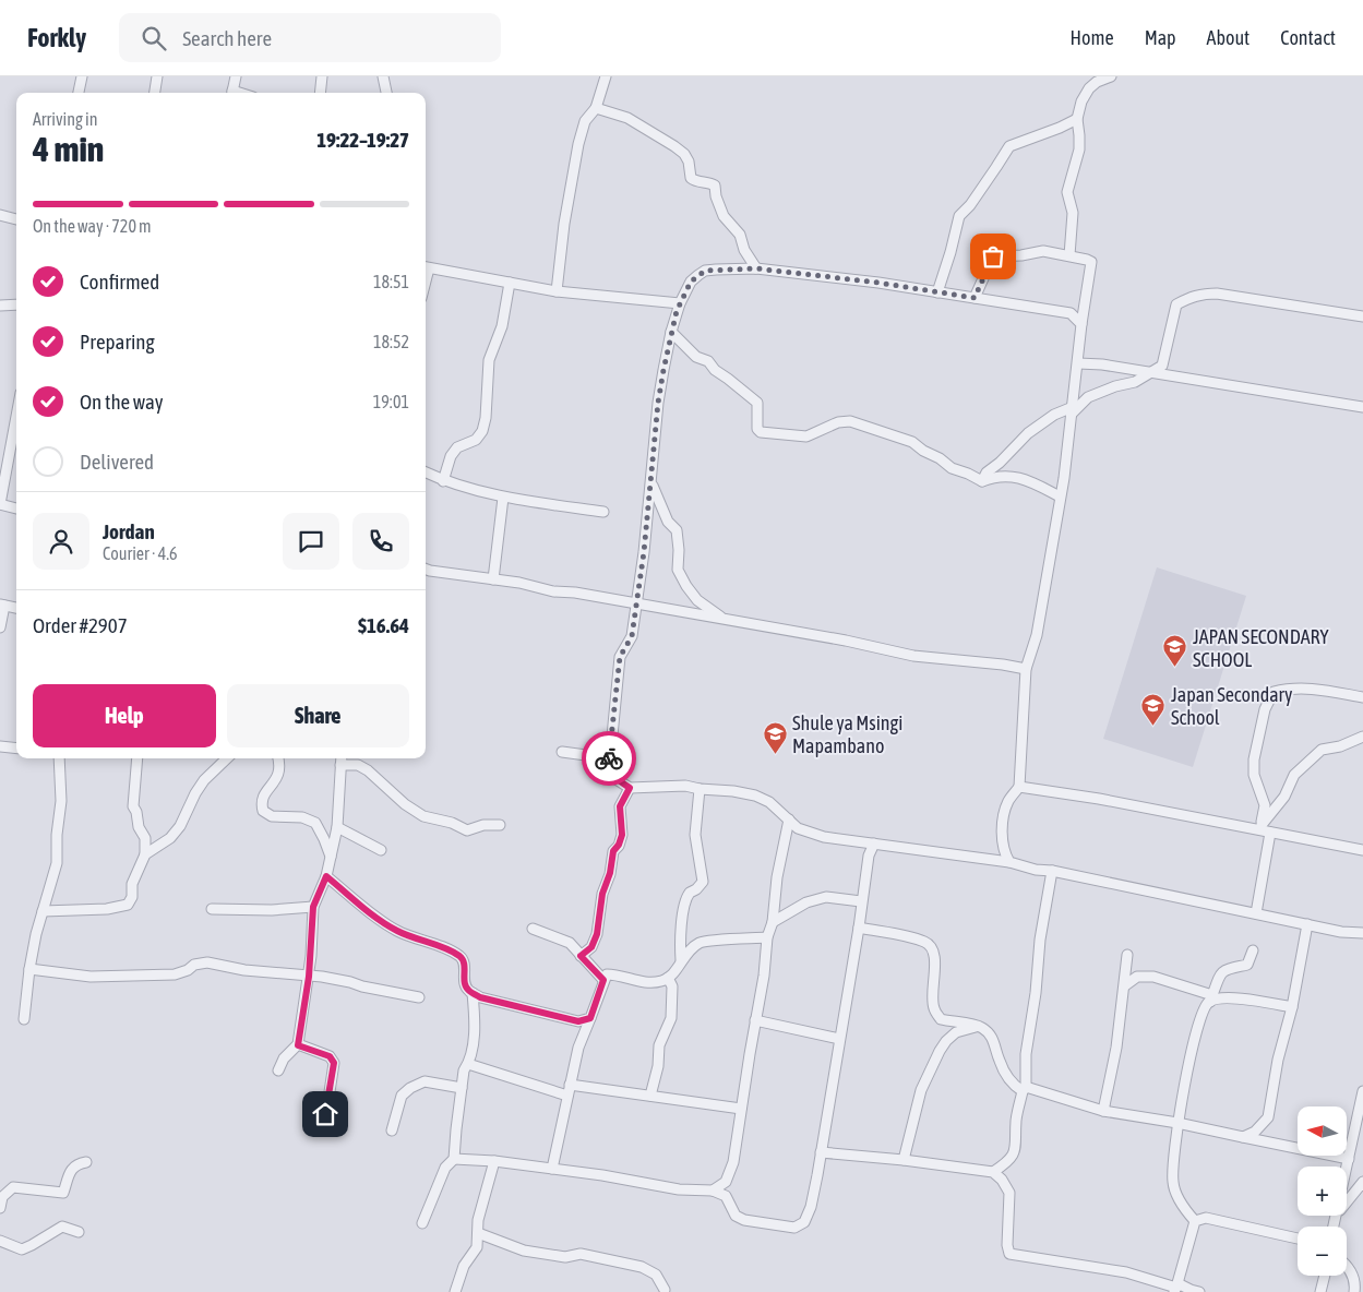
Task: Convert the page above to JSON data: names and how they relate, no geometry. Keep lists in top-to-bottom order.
{
  "places": {
    "school or university": ["JAPAN SECONDARY SCHOOL", "Japan Secondary School", "Shule ya Msingi Mapambano"]
  },
  "north": "left",
  "page": {
    "header": "Forkly",
    "search": "Search here",
    "nav": [
      "Home",
      "Map",
      "About",
      "Contact"
    ],
    "heading": ["4 min", "Arriving in", "19:22–19:27"],
    "panel": [
      "Jordan",
      "Courier · 4.6",
      "Order #2907",
      "$16.64"
    ],
    "bar": "On the way · 720 m",
    "list": [
      ["Confirmed", "18:51"],
      ["Preparing", "18:52"],
      ["On the way", "19:01"],
      "Delivered"
    ],
    "buttons": ["Help", "Share"],
    "map_buttons": ["+", "−"]
  }
}
